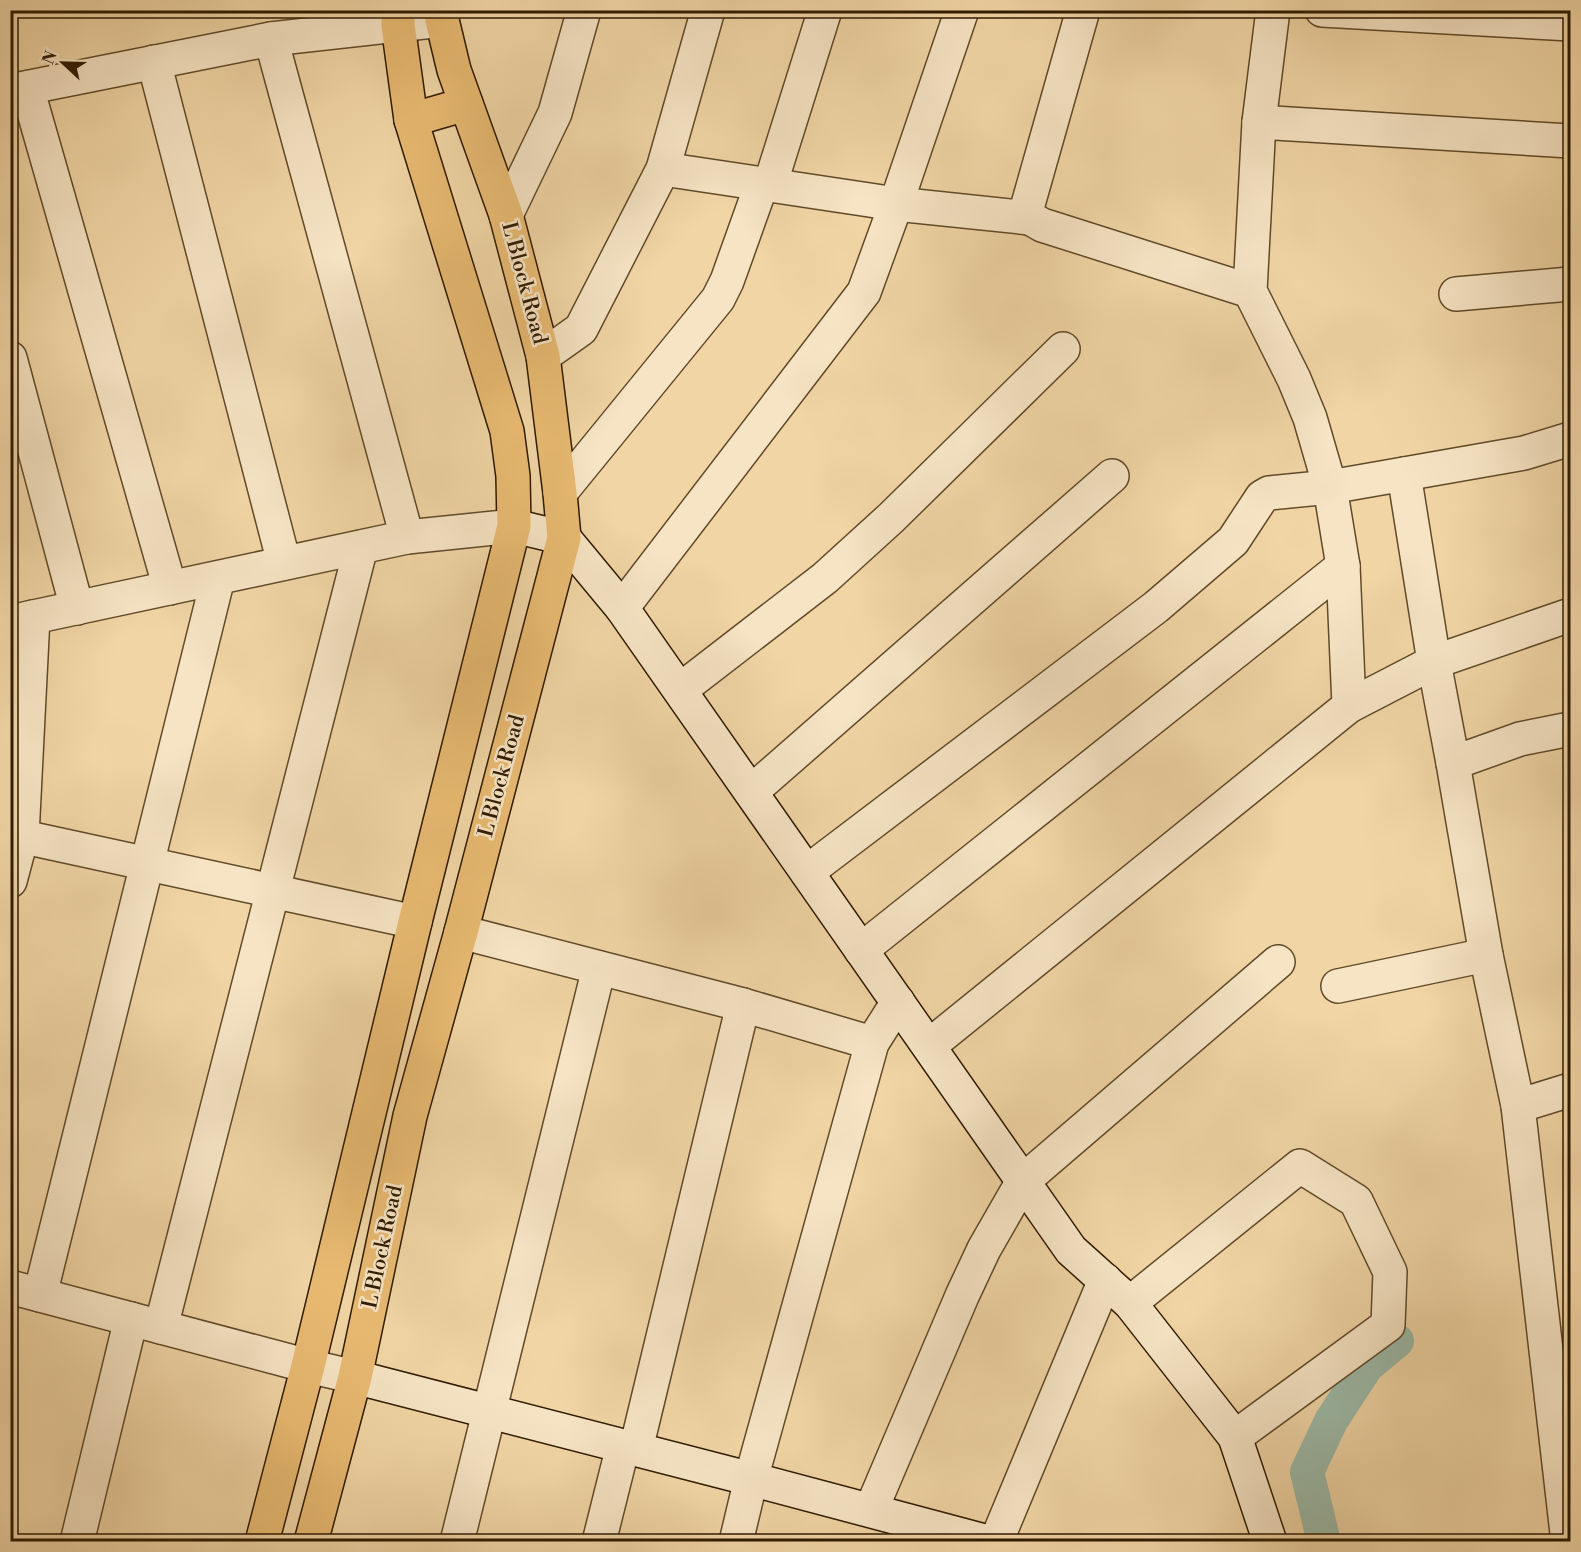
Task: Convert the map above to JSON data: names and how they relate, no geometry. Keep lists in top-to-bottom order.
{
  "streets": {
    "main road": ["L Block Road"]
  },
  "north": "left"
}
